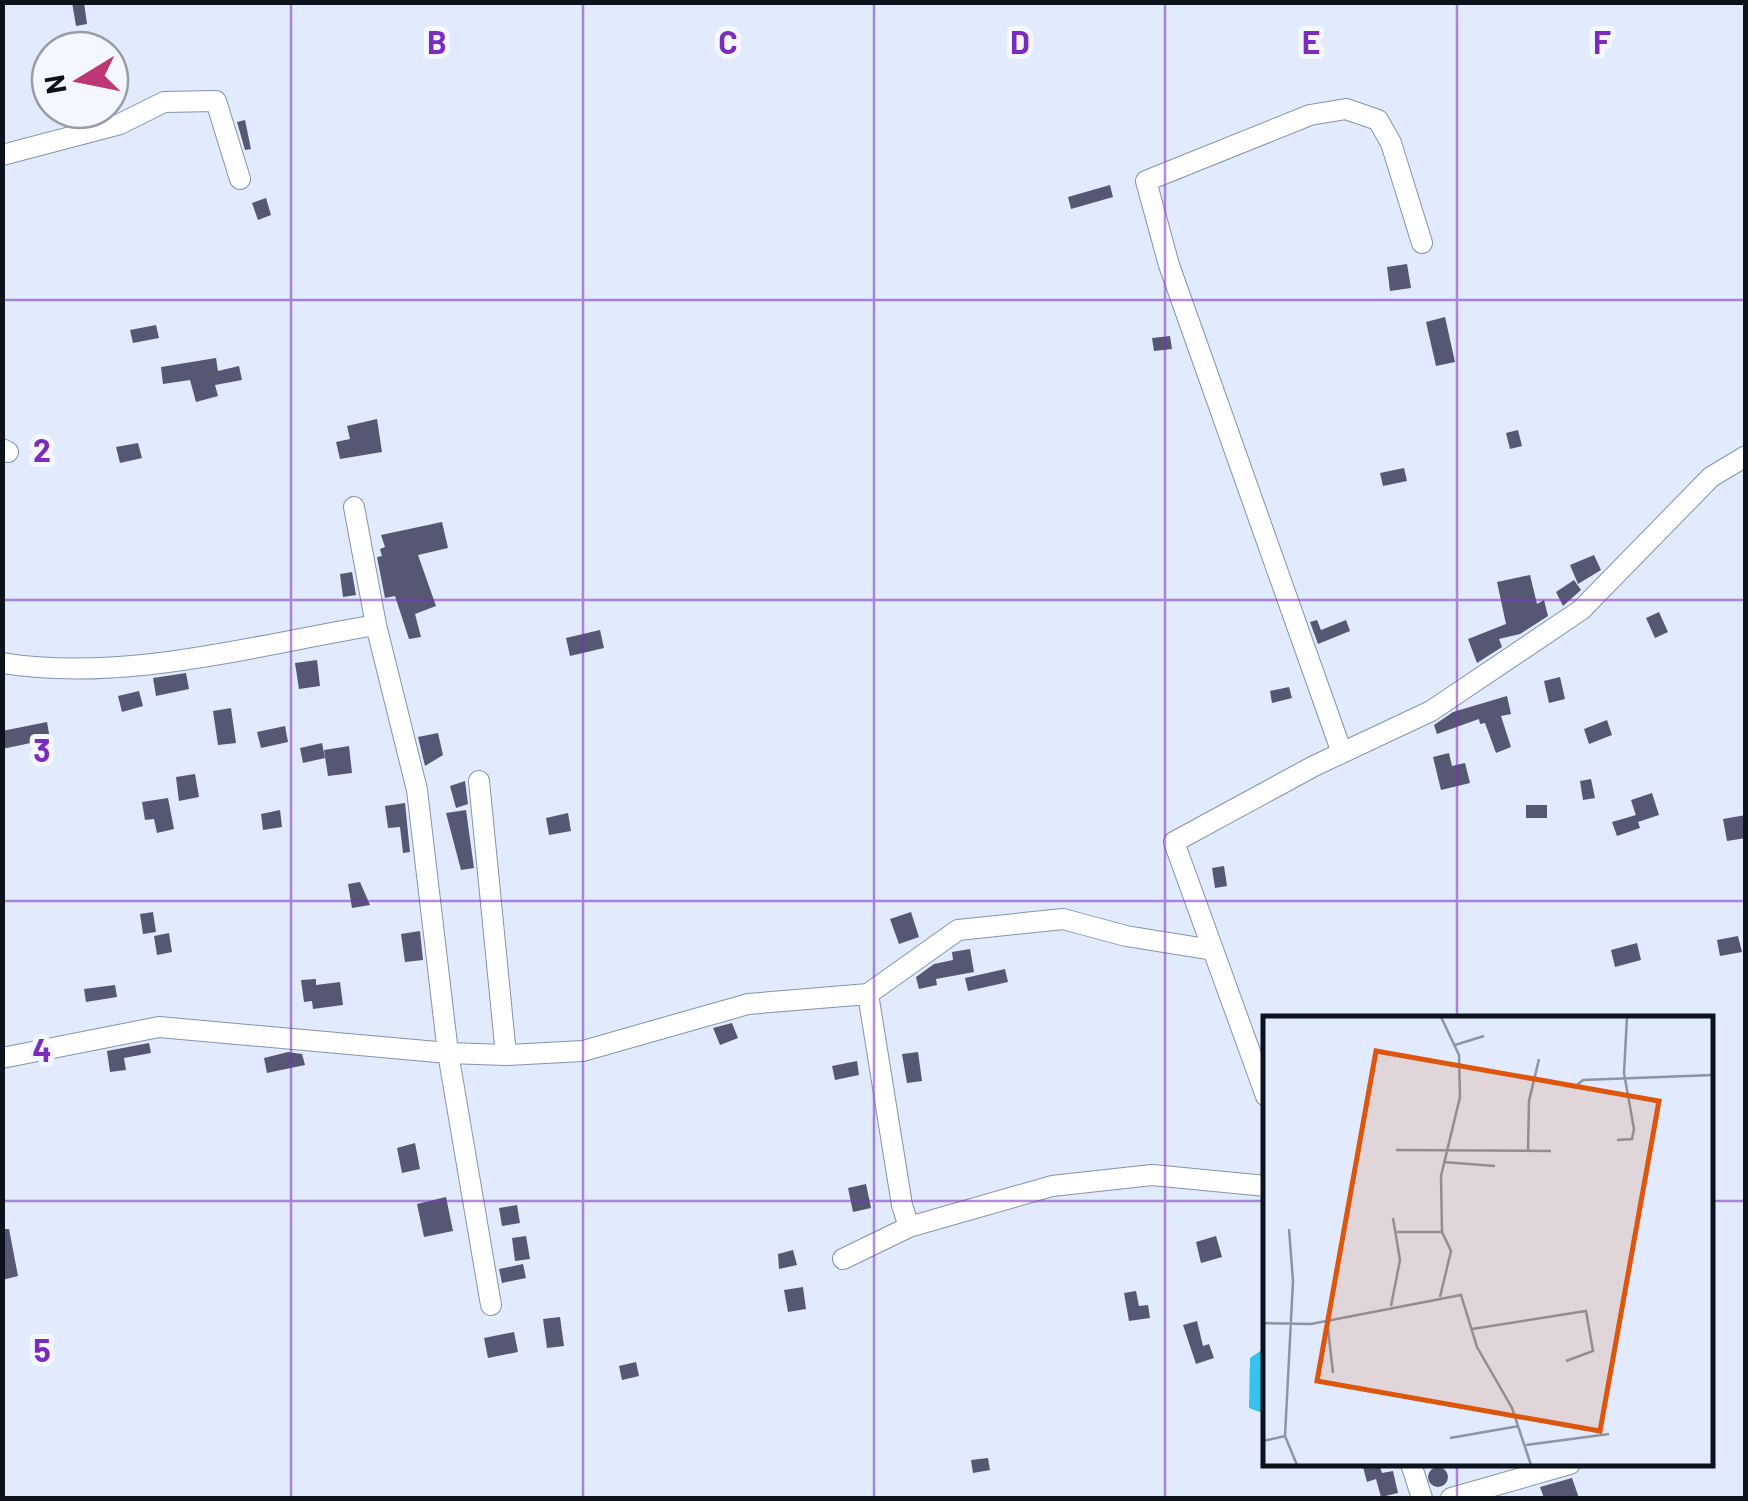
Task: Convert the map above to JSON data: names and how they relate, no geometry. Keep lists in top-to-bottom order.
{
  "north": "left",
  "grid": {
    "columns": [
      "B",
      "C",
      "D",
      "E",
      "F"
    ],
    "rows": [
      "2",
      "3",
      "4",
      "5"
    ]
  }
}
